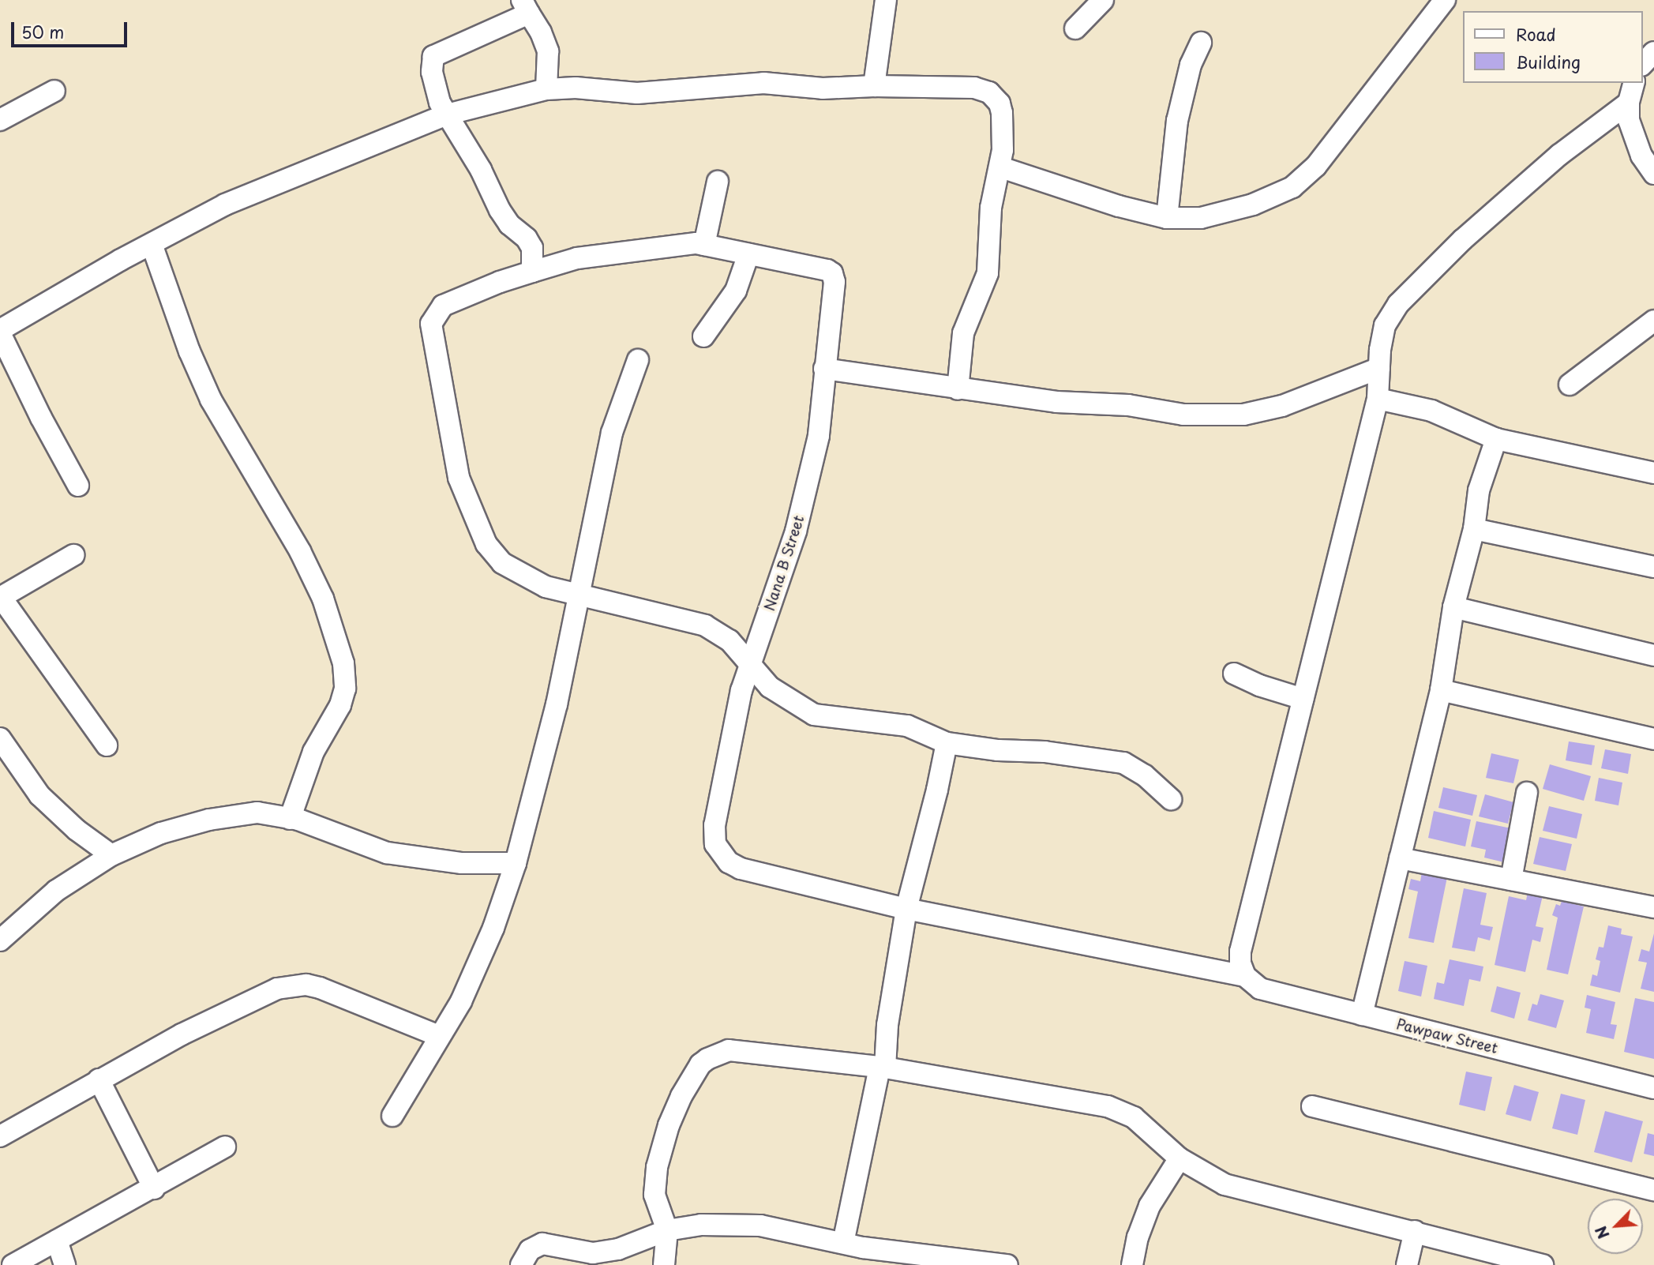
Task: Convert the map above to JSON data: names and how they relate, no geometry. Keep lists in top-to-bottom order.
{
  "streets": {
    "street": ["Nana B Street", "Pawpaw Street"]
  },
  "legend": ["Road", "Building"],
  "scale_bar": "50 m",
  "north": "bottom left"
}
